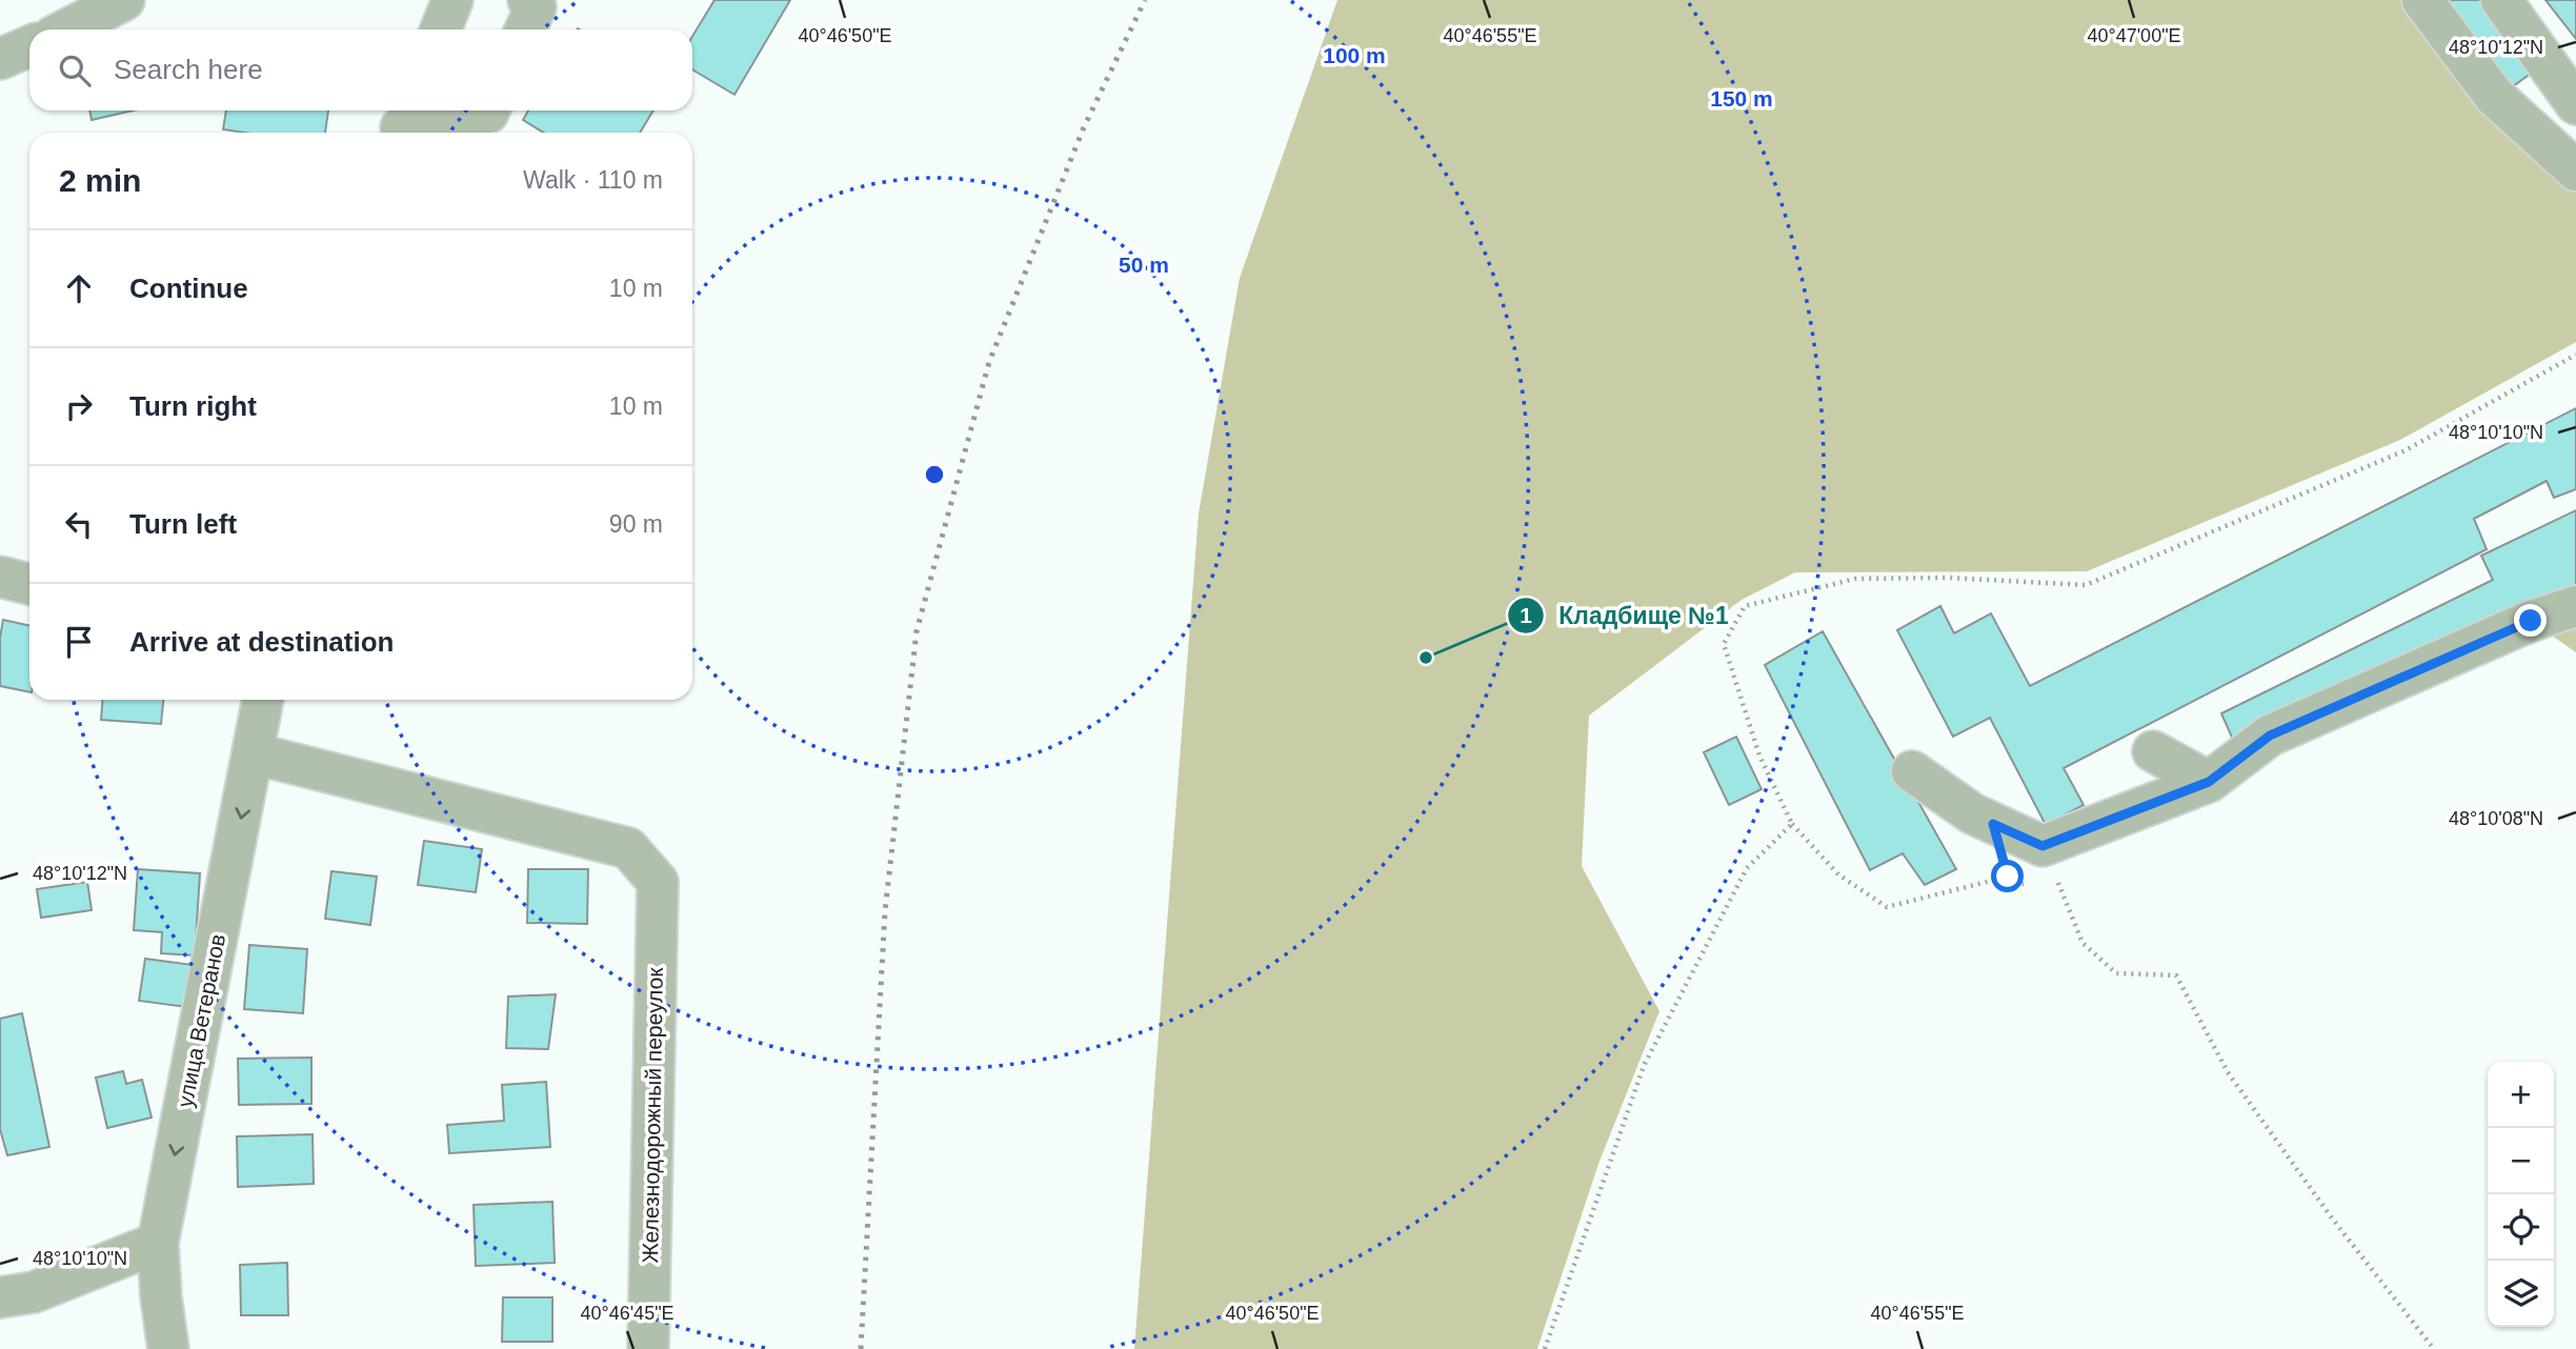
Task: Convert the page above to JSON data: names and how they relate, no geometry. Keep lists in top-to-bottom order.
{
  "streets": {
    "street": ["улица Ветеранов", "Железнодорожный переулок"]
  },
  "crossings": [
    ["улица Ветеранов", "Железнодорожный переулок"]
  ],
  "one_way": ["улица Ветеранов"],
  "places": ["Кладбище №1"],
  "page": {
    "search": "Search here",
    "heading": ["2 min", "Walk · 110 m"],
    "list": [
      ["Continue", "10 m"],
      ["Turn right", "10 m"],
      ["Turn left", "90 m"],
      "Arrive at destination"
    ],
    "map_buttons": ["+", "−"]
  },
  "coordinates": [
    "40°46'50\"E",
    "40°46'55\"E",
    "40°47'00\"E",
    "48°10'12\"N",
    "48°10'10\"N",
    "48°10'08\"N",
    "40°46'45\"E"
  ],
  "rings": ["100 m", "150 m", "50 m"]
}
